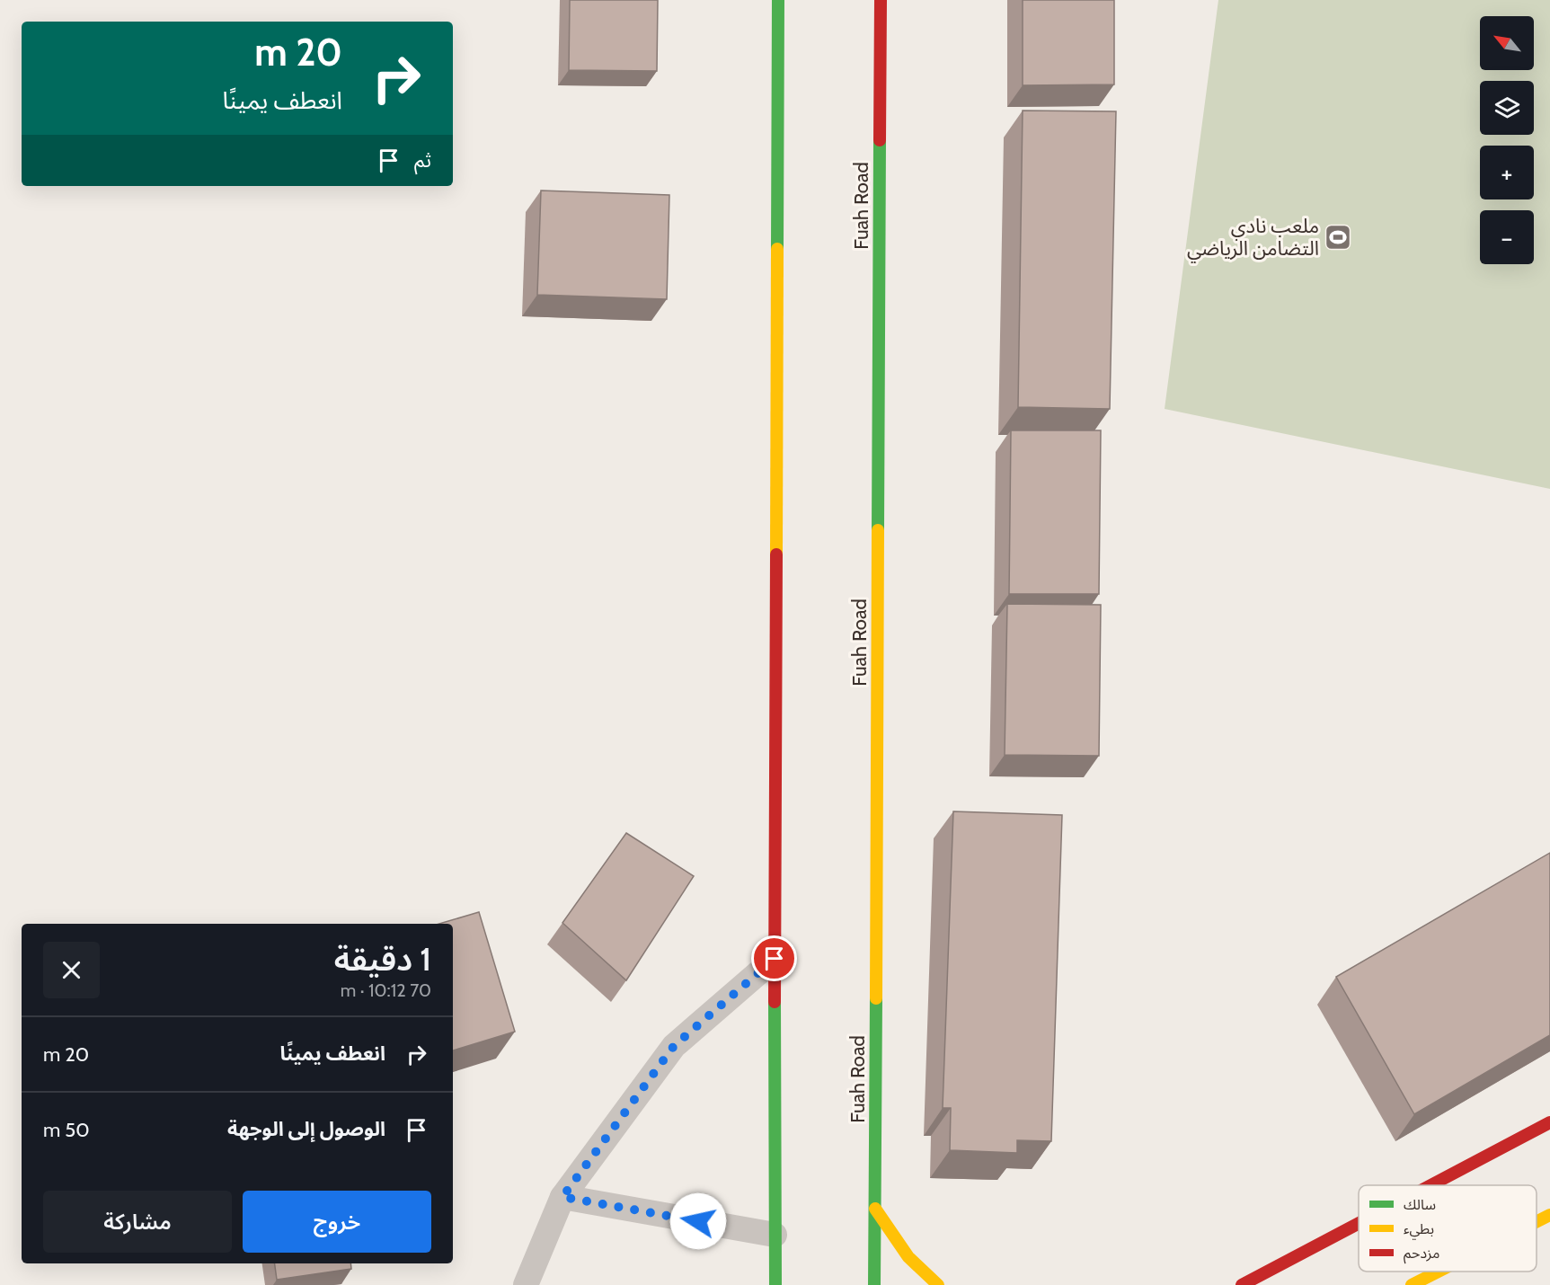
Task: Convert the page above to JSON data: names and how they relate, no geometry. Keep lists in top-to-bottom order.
{
  "streets": {
    "main road": ["Fuah Road"]
  },
  "places": {
    "sports": ["ملعب نادي التضامن الرياضي"]
  },
  "legend": ["سالك", "بطيء", "مزدحم"],
  "north": "top left",
  "page": {
    "map_buttons": ["+", "−"],
    "turn": ["20 m", "انعطف يمينًا"],
    "then": "ثم",
    "heading": ["1 دقيقة", "70 m · 10:12"],
    "list": [
      {
        "name": "انعطف يمينًا",
        "value": "20 m"
      },
      {
        "name": "الوصول إلى الوجهة",
        "value": "50 m"
      }
    ],
    "buttons": ["خروج", "مشاركة"]
  }
}
